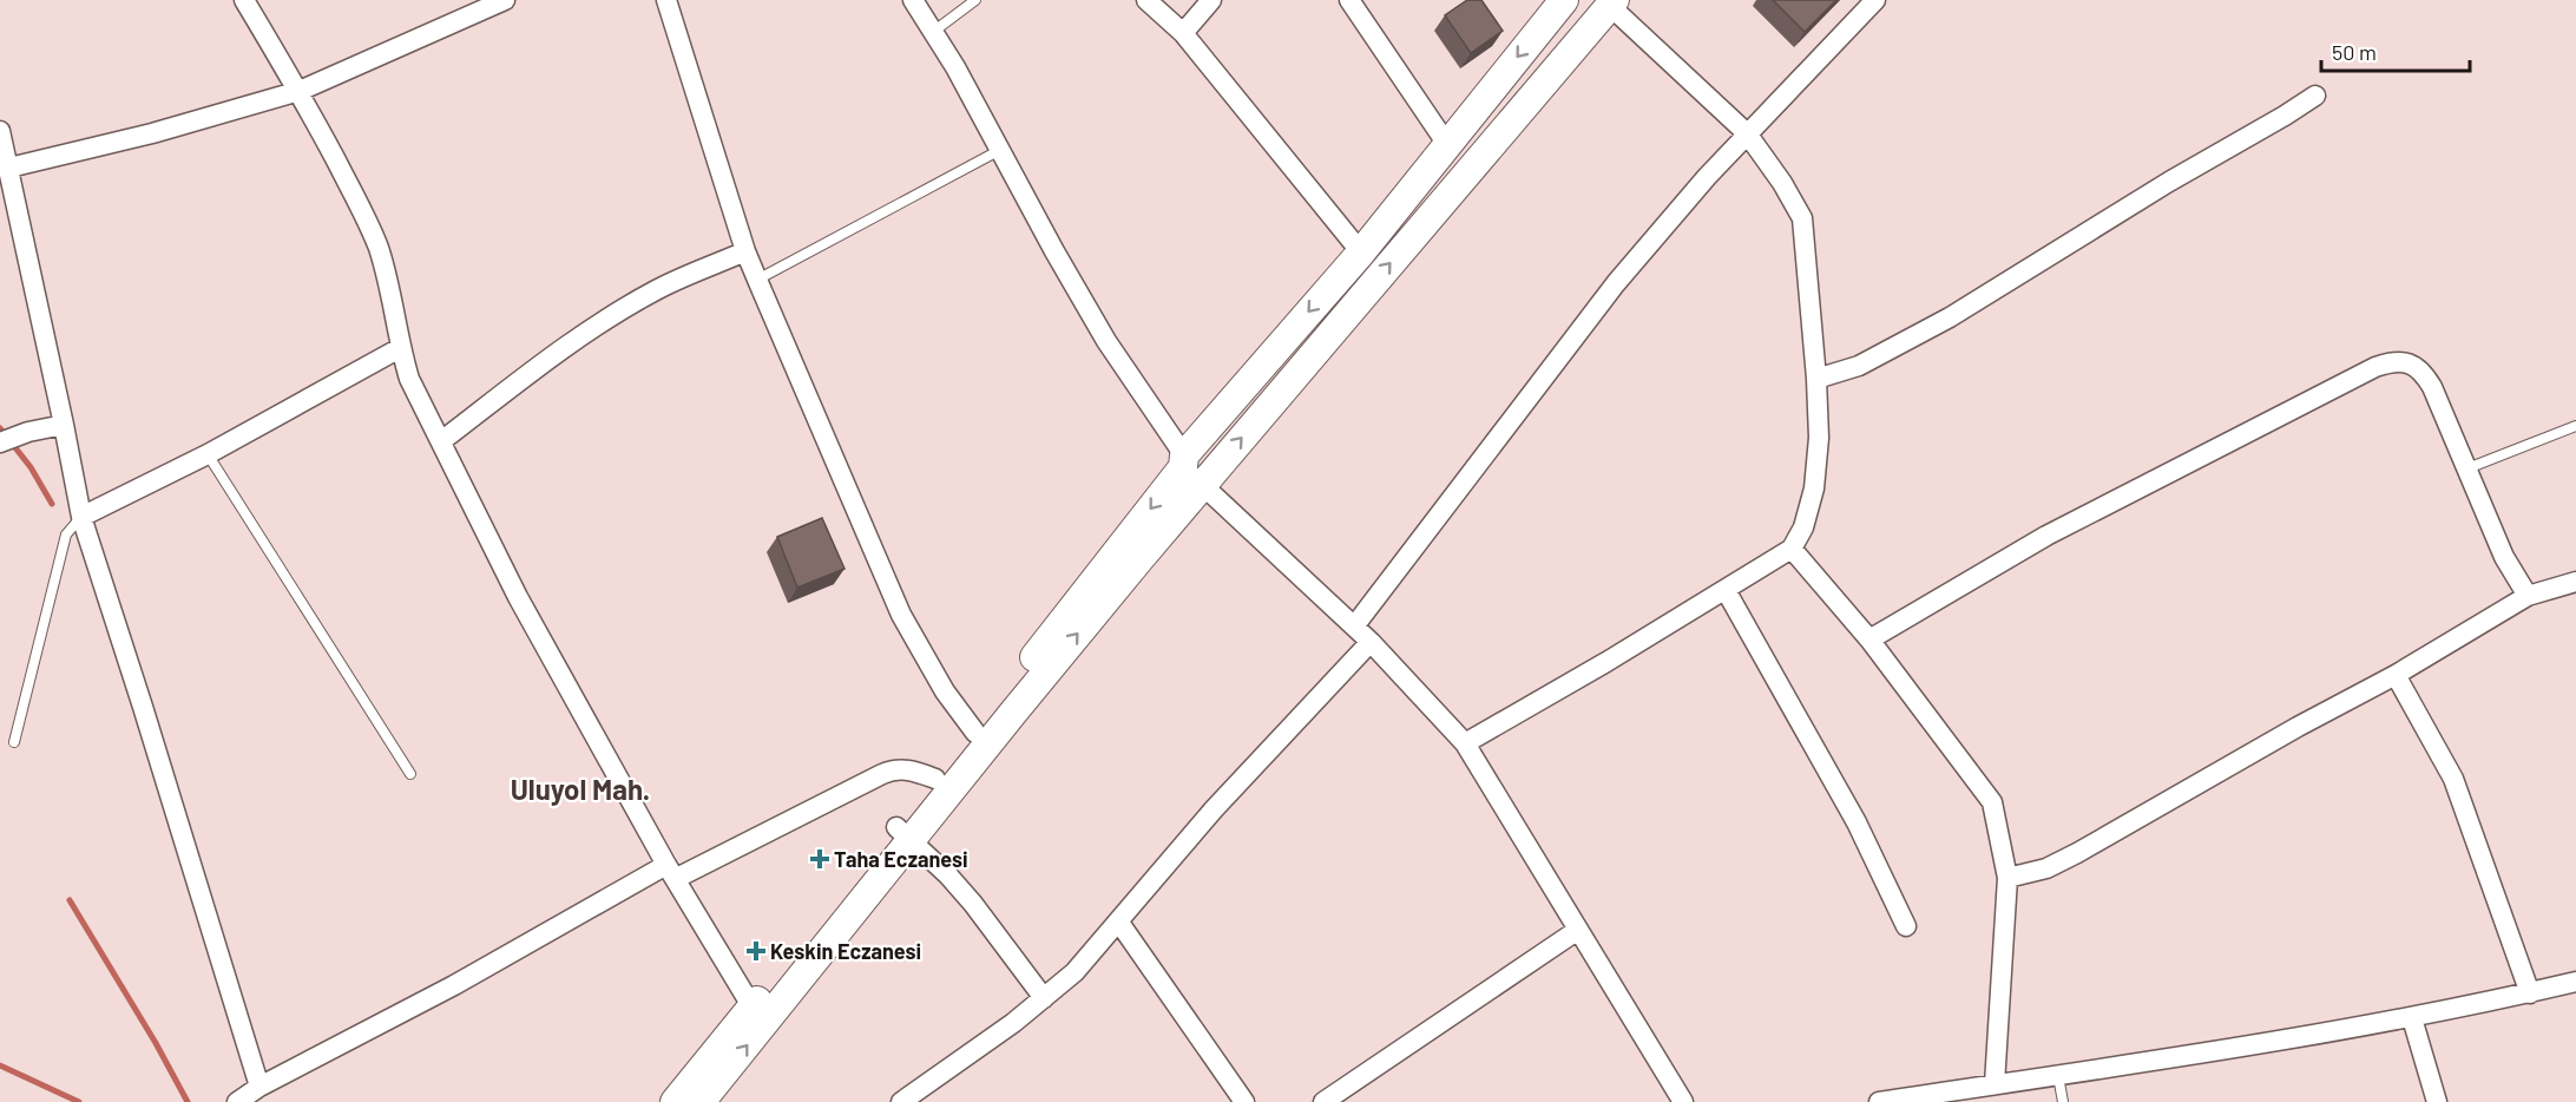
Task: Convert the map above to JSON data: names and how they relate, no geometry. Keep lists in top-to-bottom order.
{
  "districts": ["Uluyol Mah."],
  "places": {
    "health": ["Taha Eczanesi", "Keskin Eczanesi"]
  },
  "scale_bar": "50 m"
}
